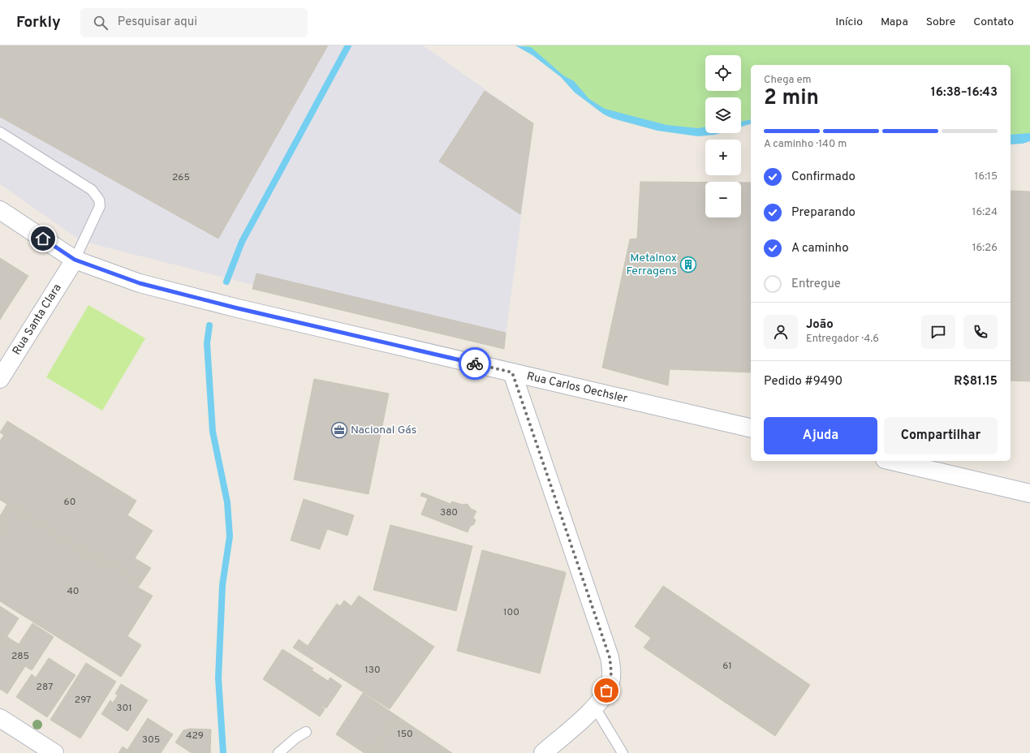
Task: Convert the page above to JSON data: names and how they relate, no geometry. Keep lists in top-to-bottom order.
{
  "streets": {
    "main road": ["Rua Santa Clara", "Rua Carlos Oechsler"]
  },
  "crossings": [
    ["Rua Santa Clara", "Rua Carlos Oechsler"]
  ],
  "places": {
    "building": ["Metalnox Ferragens"],
    "office": ["Nacional Gás"]
  },
  "house_numbers": [
    "265",
    "60",
    "380",
    "40",
    "100",
    "285",
    "61",
    "130",
    "287",
    "297",
    "301",
    "150",
    "429",
    "305"
  ],
  "page": {
    "header": "Forkly",
    "search": "Pesquisar aqui",
    "nav": [
      "Início",
      "Mapa",
      "Sobre",
      "Contato"
    ],
    "map_buttons": ["+", "−"],
    "heading": ["2 min", "Chega em", "16:38–16:43"],
    "panel": [
      "João",
      "Entregador · 4.6",
      "Pedido #9490",
      "R$81.15"
    ],
    "bar": "A caminho · 140 m",
    "list": [
      ["Confirmado", "16:15"],
      ["Preparando", "16:24"],
      ["A caminho", "16:26"],
      "Entregue"
    ],
    "buttons": ["Ajuda", "Compartilhar"]
  }
}
